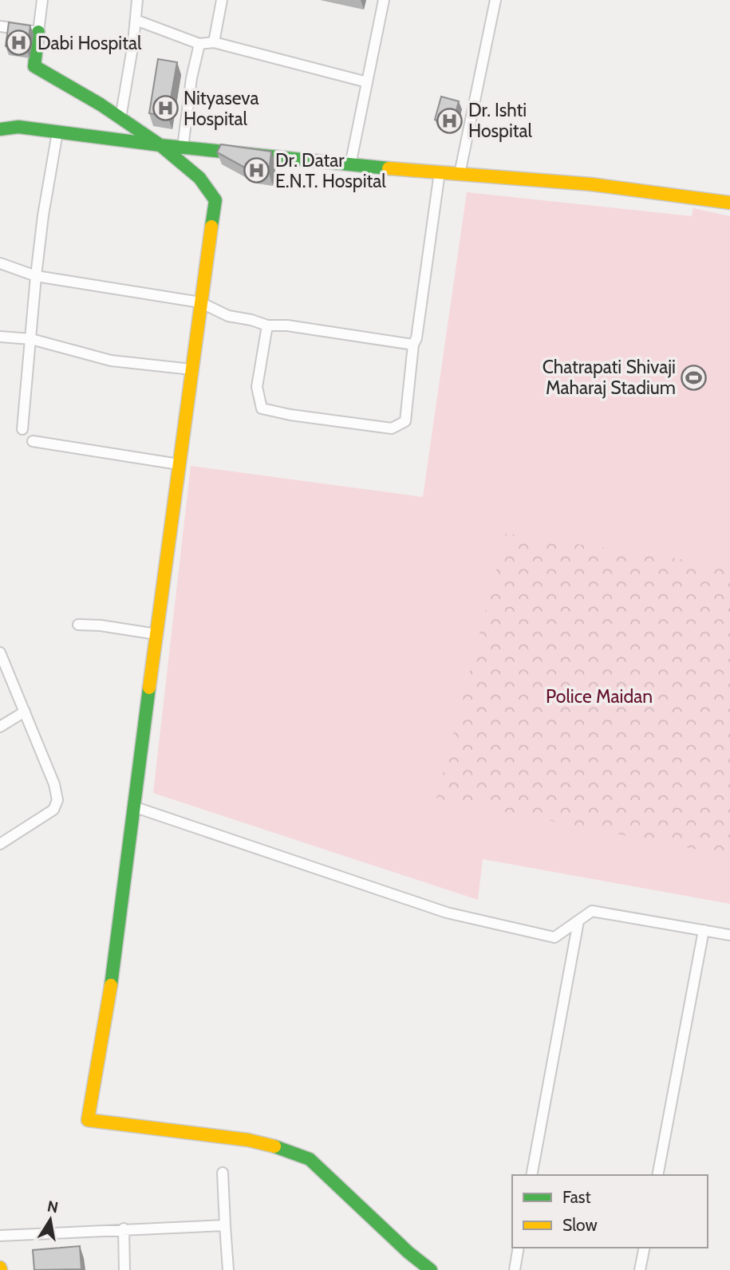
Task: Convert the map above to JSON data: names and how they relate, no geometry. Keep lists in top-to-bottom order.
{
  "parks": ["Police Maidan"],
  "places": {
    "hospital": [
      "Dabi Hospital",
      "Nityaseva Hospital",
      "Dr. Ishti Hospital",
      "Dr. Datar E.N.T. Hospital"
    ],
    "sports": ["Chatrapati Shivaji Maharaj Stadium"]
  },
  "legend": ["Fast", "Slow"],
  "north": "top"
}
